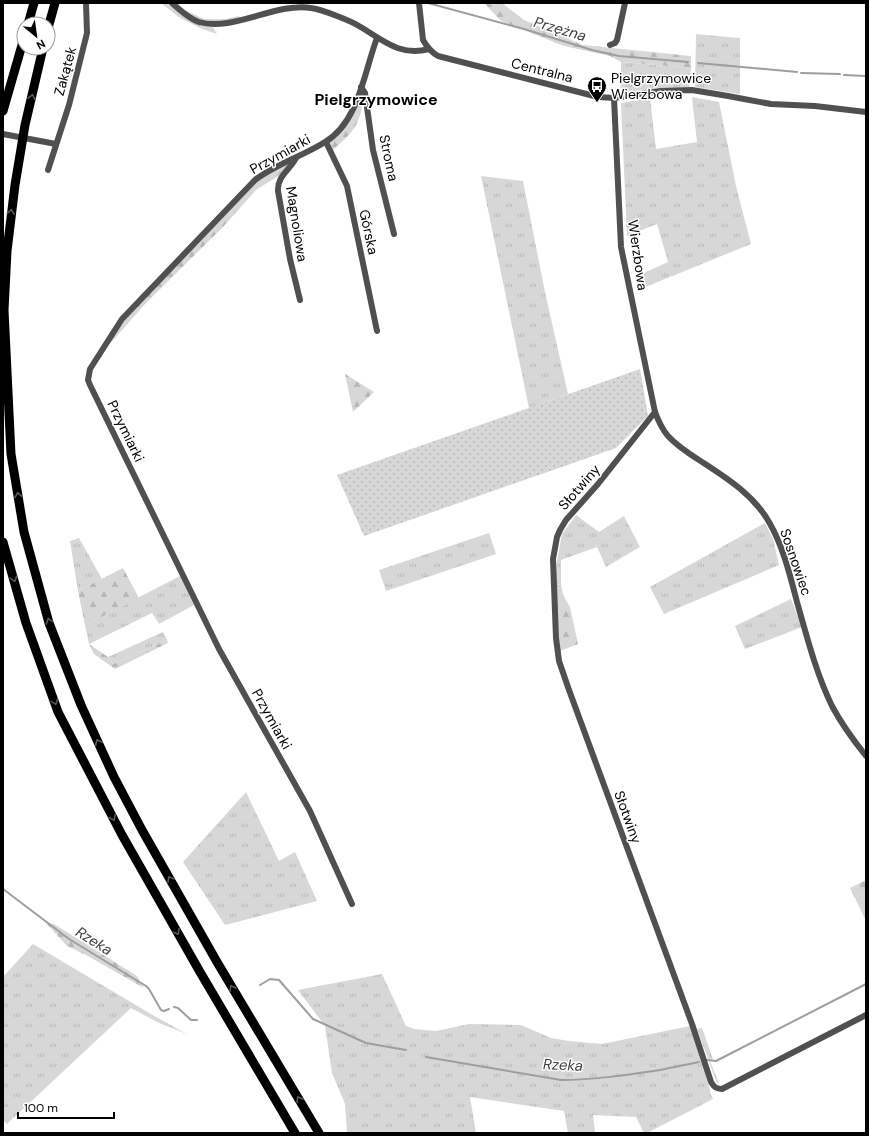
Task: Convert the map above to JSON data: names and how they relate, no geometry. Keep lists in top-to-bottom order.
{
  "streets": {
    "street": [
      "Centralna",
      "Zakątek",
      "Przymiarki",
      "Stroma",
      "Magnoliowa",
      "Górska",
      "Wierzbowa",
      "Słotwiny",
      "Sosnowiec"
    ]
  },
  "crossings": [
    ["Centralna", "Wierzbowa"],
    ["Przymiarki", "Stroma"],
    ["Przymiarki", "Magnoliowa"],
    ["Przymiarki", "Górska"],
    ["Wierzbowa", "Słotwiny"],
    ["Wierzbowa", "Sosnowiec"],
    ["Słotwiny", "Sosnowiec"]
  ],
  "districts": ["Pielgrzymowice"],
  "water": ["Przężna", "Rzeka"],
  "places": {
    "bus stop": ["Pielgrzymowice Wierzbowa"]
  },
  "scale_bar": "100 m",
  "north": "bottom right"
}
